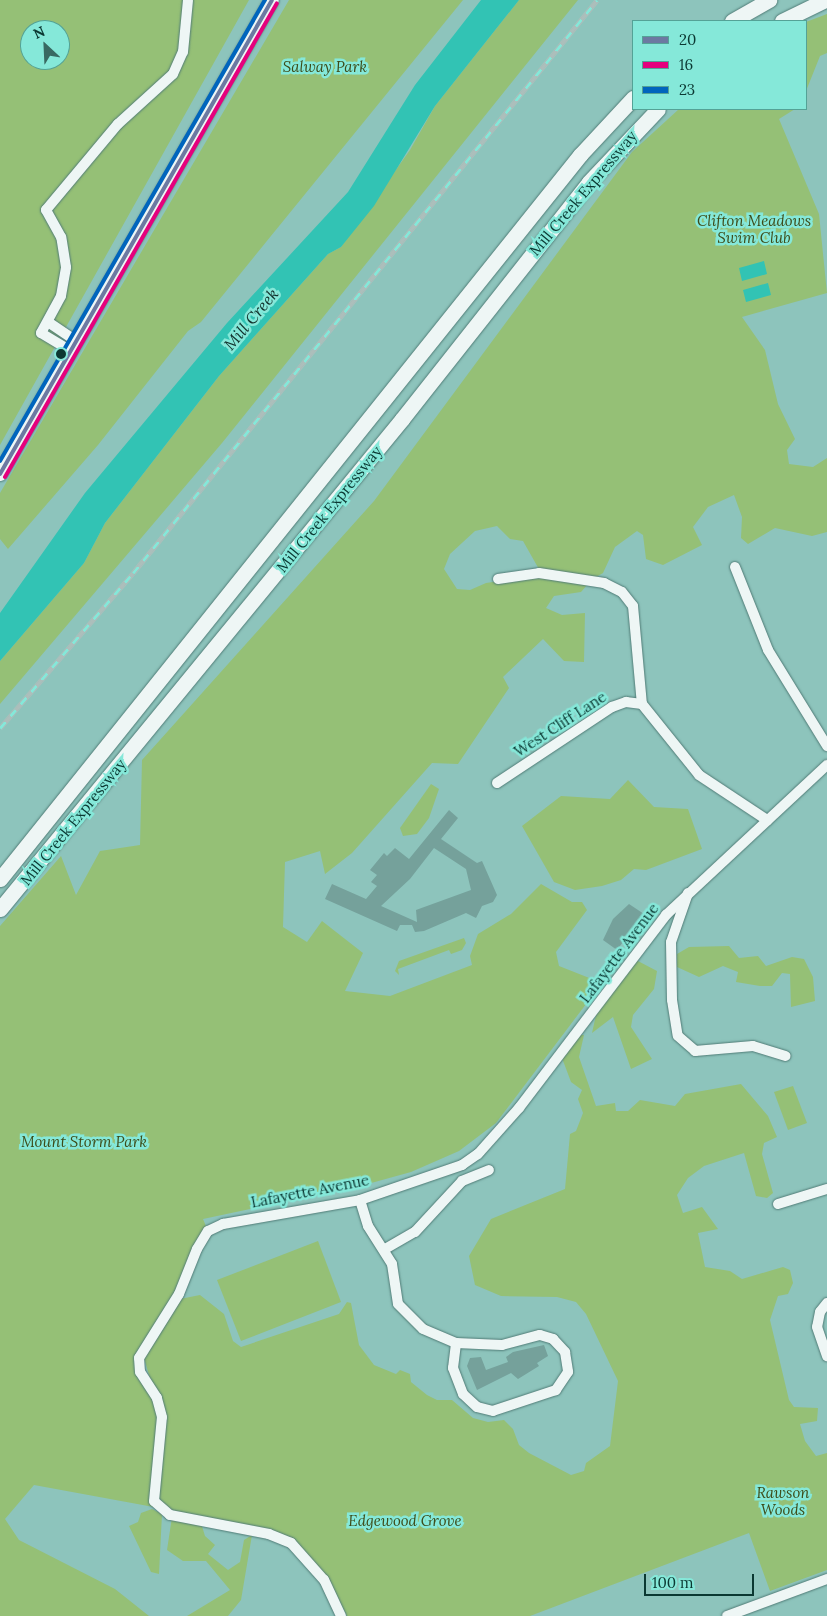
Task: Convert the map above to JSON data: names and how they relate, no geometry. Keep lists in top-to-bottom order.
{
  "streets": {
    "highway": ["Mill Creek Expressway"],
    "street": ["West Cliff Lane", "Lafayette Avenue"]
  },
  "water": ["Mill Creek"],
  "parks": [
    "Salway Park",
    "Clifton Meadows Swim Club",
    "Mount Storm Park",
    "Rawson Woods",
    "Edgewood Grove"
  ],
  "lines": ["transit line 20", "transit line 23", "transit line 16"],
  "legend": ["20", "16", "23"],
  "scale_bar": "100 m",
  "north": "top left"
}
